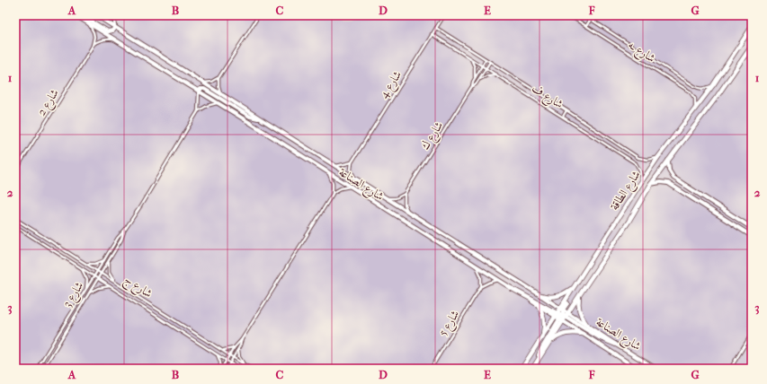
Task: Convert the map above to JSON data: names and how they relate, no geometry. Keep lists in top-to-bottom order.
{
  "streets": {
    "main road": ["شارع الطاقة"],
    "street": [
      "شارع ـه",
      "شارع 4",
      "شارع ف",
      "شارع 2",
      "شارع ك",
      "شارع الصناعة",
      "شارع ج",
      "شارع 3",
      "شارع 5"
    ]
  },
  "crossings": [
    ["شارع ـه", "شارع الطاقة"],
    ["شارع 4", "شارع ف"],
    ["شارع ف", "شارع ك"],
    ["شارع ف", "شارع الطاقة"],
    ["شارع الصناعة", "شارع الطاقة"],
    ["شارع ج", "شارع 3"]
  ],
  "grid": {
    "columns": [
      "A",
      "B",
      "C",
      "D",
      "E",
      "F",
      "G"
    ],
    "rows": ["1", "2", "3"]
  }
}
